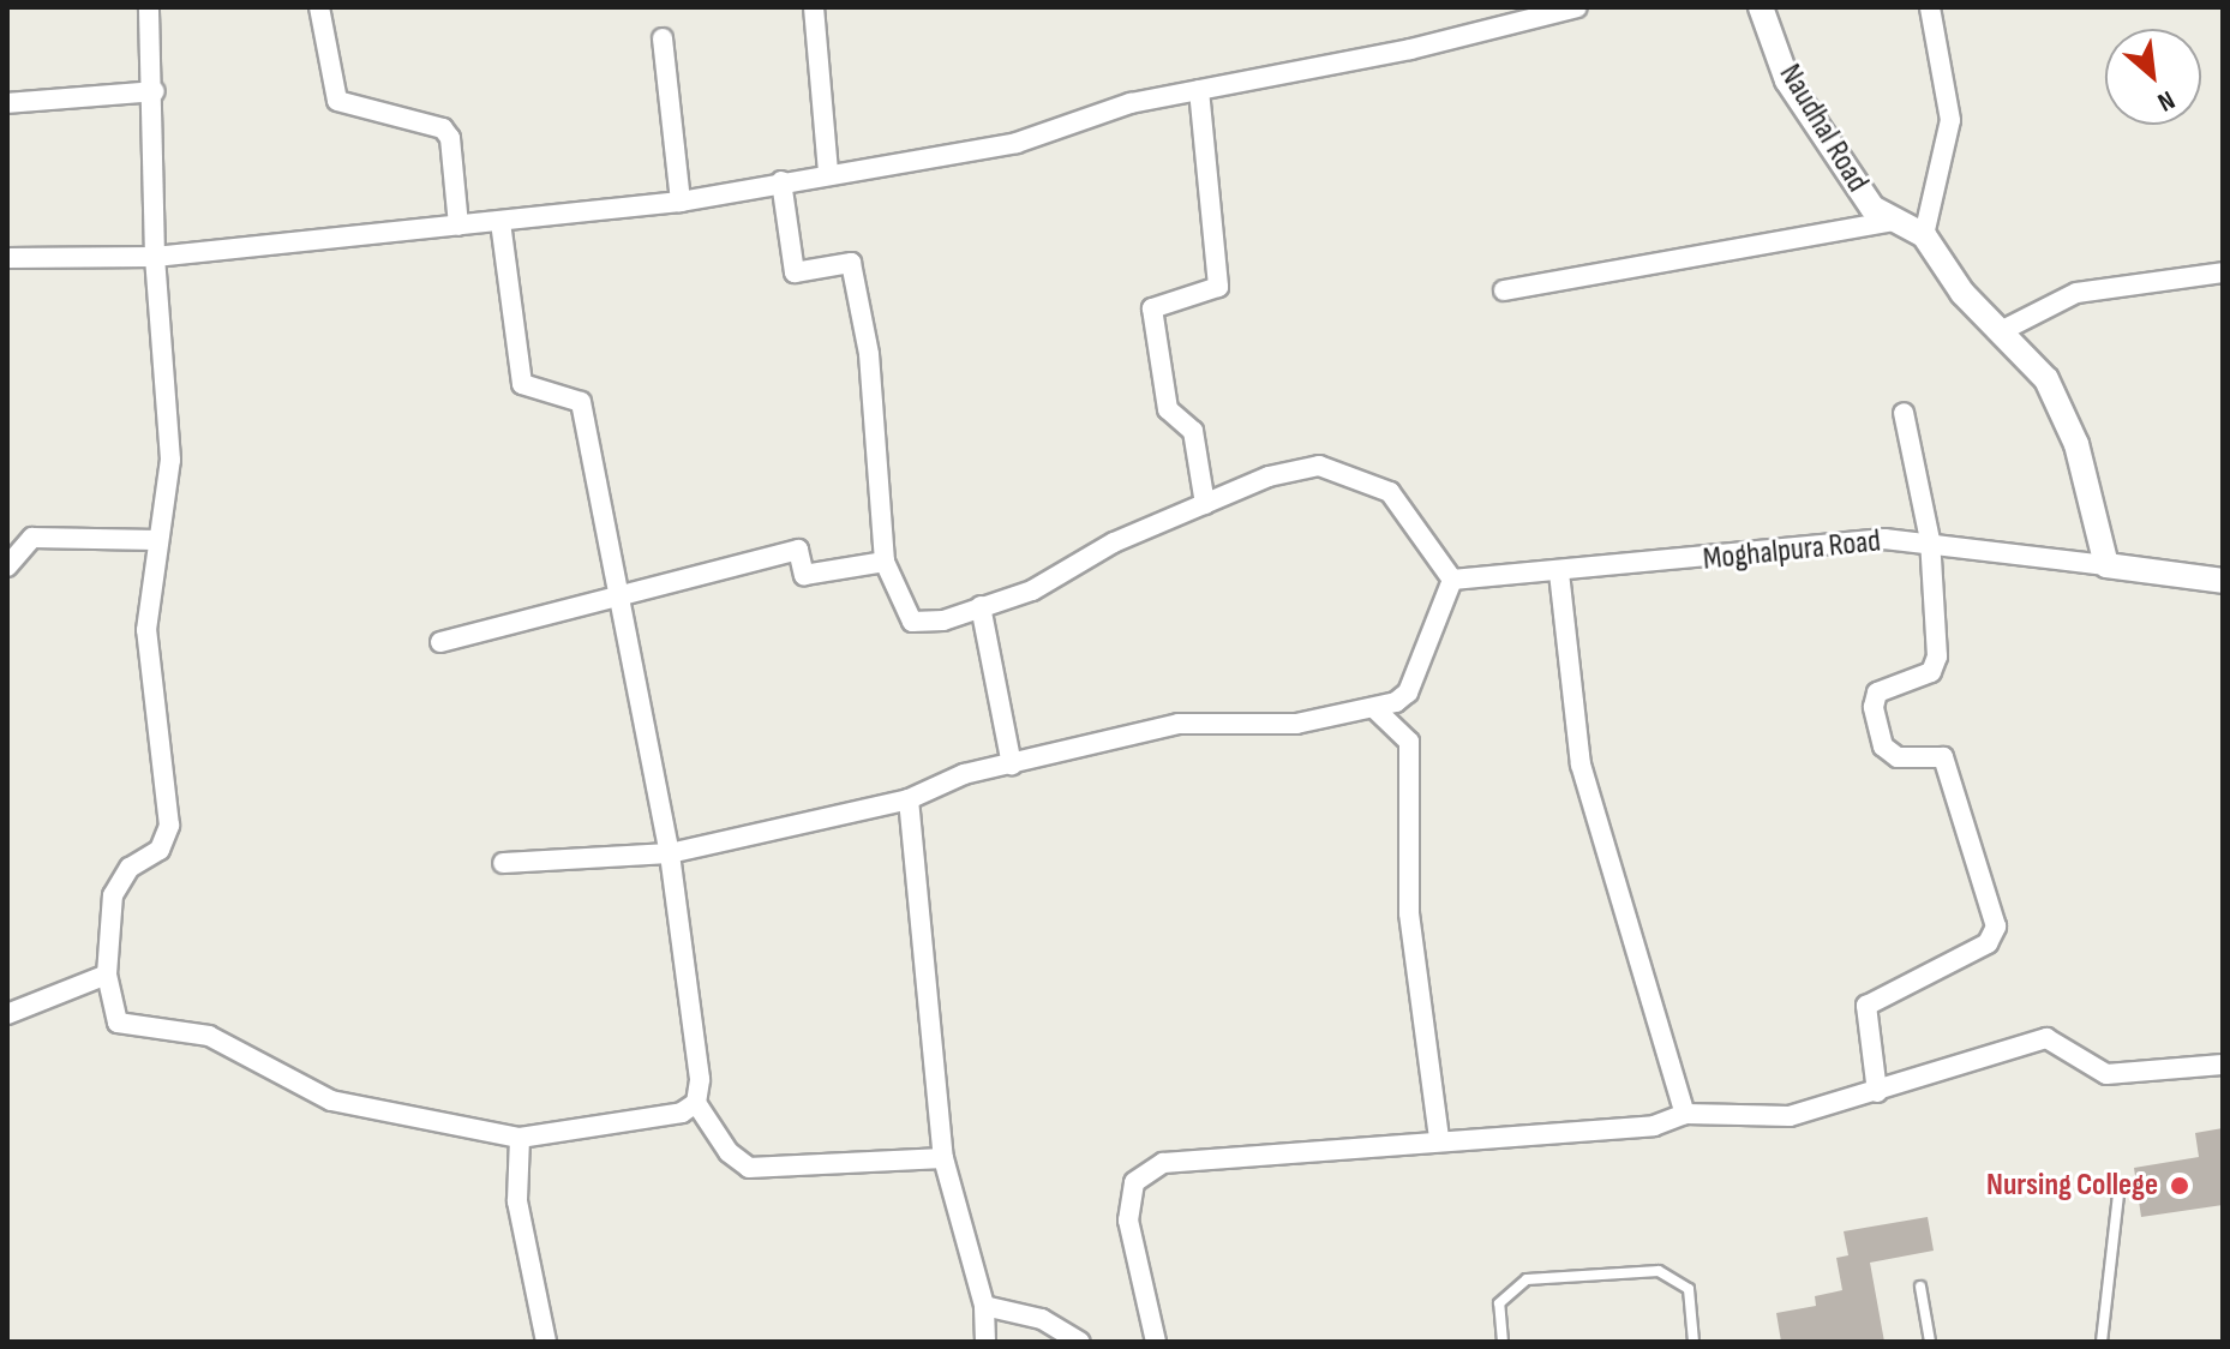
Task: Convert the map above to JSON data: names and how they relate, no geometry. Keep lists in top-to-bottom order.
{
  "streets": {
    "street": ["Naudhal Road", "Moghalpura Road"]
  },
  "places": ["Nursing College"],
  "north": "bottom right"
}
